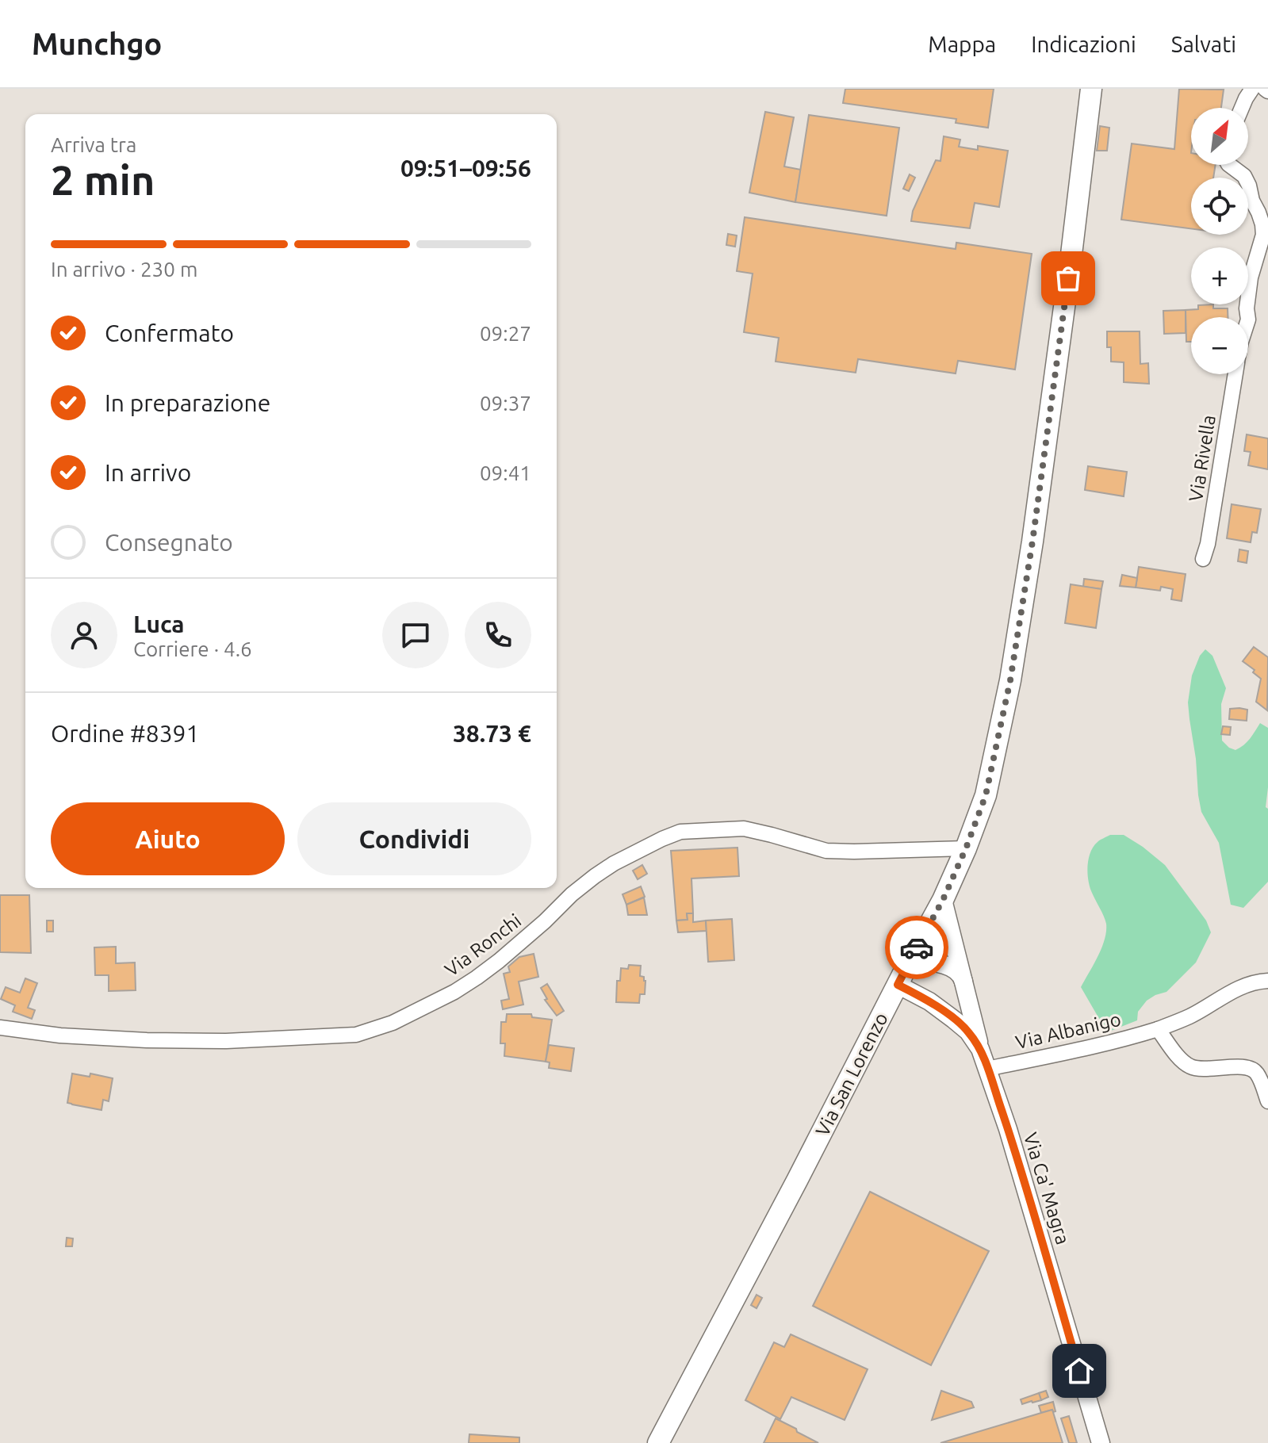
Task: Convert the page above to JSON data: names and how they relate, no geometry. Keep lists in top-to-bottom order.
{
  "streets": {
    "main road": ["Via San Lorenzo"],
    "street": [
      "Via Rivella",
      "Via Ronchi",
      "Via Albanigo",
      "Via Ca' Magra"
    ]
  },
  "crossings": [
    ["Via Ronchi", "Via San Lorenzo"],
    ["Via Albanigo", "Via Ca' Magra"],
    ["Via San Lorenzo", "Via Ca' Magra"]
  ],
  "north": "top right",
  "page": {
    "header": "Munchgo",
    "nav": ["Mappa", "Indicazioni", "Salvati"],
    "map_buttons": ["+", "−"],
    "heading": ["2 min", "Arriva tra", "09:51–09:56"],
    "panel": [
      "Luca",
      "Corriere · 4.6",
      "Ordine #8391",
      "38.73 €"
    ],
    "bar": "In arrivo · 230 m",
    "list": [
      ["Confermato", "09:27"],
      ["In preparazione", "09:37"],
      ["In arrivo", "09:41"],
      "Consegnato"
    ],
    "buttons": ["Aiuto", "Condividi"]
  }
}
